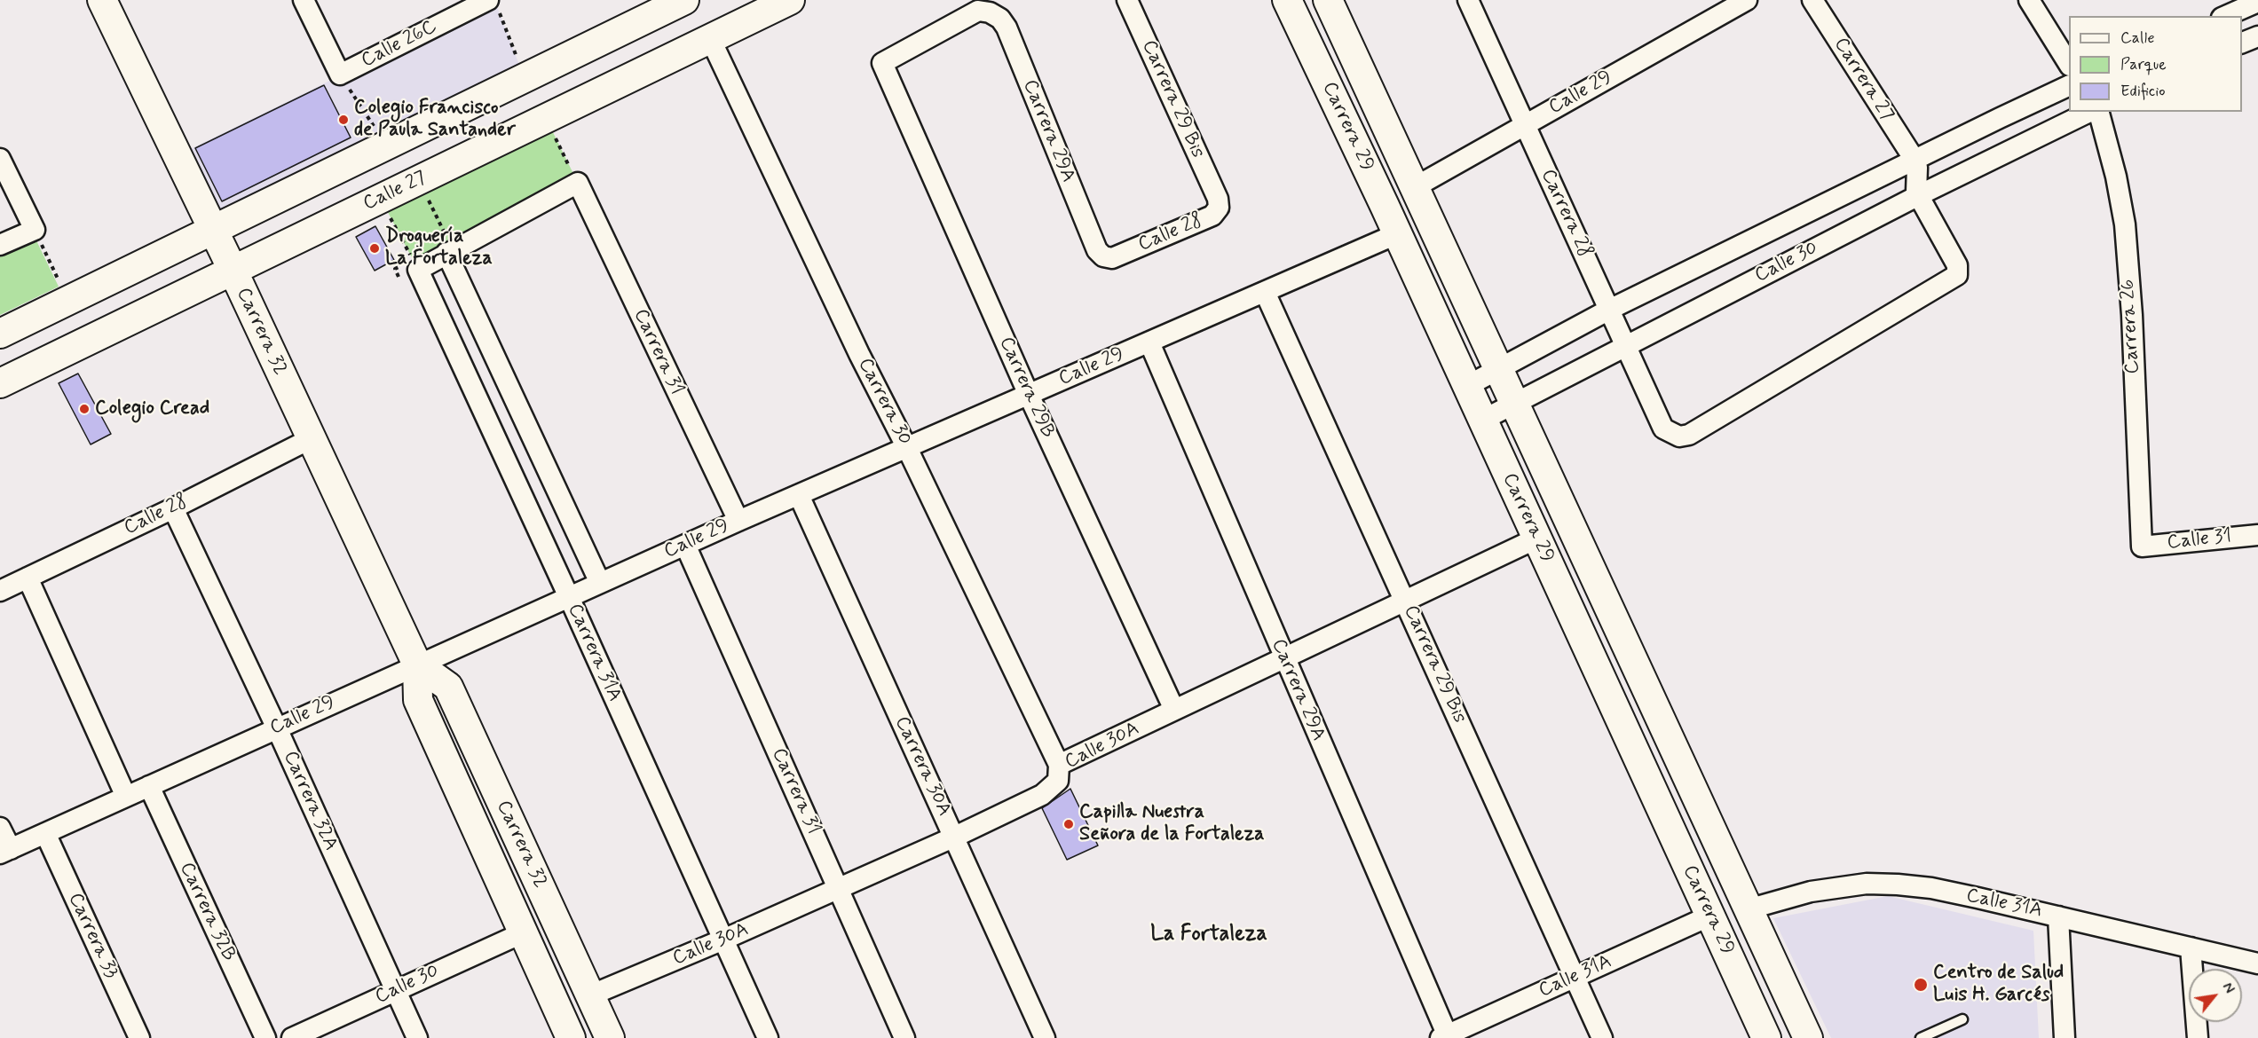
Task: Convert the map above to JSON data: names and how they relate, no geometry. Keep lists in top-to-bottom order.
{
  "streets": {
    "street": [
      "Calle 26C",
      "Carrera 27",
      "Calle 29",
      "Carrera 29 Bis",
      "Carrera 29",
      "Carrera 29A",
      "Calle 27",
      "Carrera 28",
      "Calle 28",
      "Calle 30",
      "Carrera 26",
      "Carrera 32",
      "Carrera 31",
      "Carrera 29B",
      "Carrera 30",
      "Calle 31",
      "Carrera 31A",
      "Calle 30A",
      "Carrera 30A",
      "Carrera 32A",
      "Calle 31A",
      "Carrera 32B",
      "Carrera 33"
    ]
  },
  "crossings": [
    ["Carrera 27", "Calle 30"],
    ["Calle 29", "Carrera 29 Bis"],
    ["Calle 29", "Carrera 29"],
    ["Calle 29", "Carrera 29A"],
    ["Calle 29", "Carrera 28"],
    ["Calle 29", "Carrera 32"],
    ["Calle 29", "Carrera 31"],
    ["Calle 29", "Carrera 29B"],
    ["Calle 29", "Carrera 30"],
    ["Calle 29", "Carrera 31A"],
    ["Calle 29", "Carrera 30A"],
    ["Calle 29", "Carrera 32A"],
    ["Calle 29", "Carrera 32B"],
    ["Calle 29", "Carrera 33"],
    ["Carrera 29 Bis", "Calle 28"],
    ["Carrera 29 Bis", "Calle 30A"],
    ["Carrera 29 Bis", "Calle 31A"],
    ["Carrera 29", "Calle 30"],
    ["Carrera 29", "Calle 30A"],
    ["Carrera 29", "Calle 31A"],
    ["Carrera 29A", "Calle 28"],
    ["Carrera 29A", "Carrera 29B"],
    ["Carrera 29A", "Calle 30A"],
    ["Carrera 29A", "Calle 31A"],
    ["Calle 27", "Carrera 32"],
    ["Calle 27", "Carrera 30"],
    ["Carrera 28", "Calle 30"],
    ["Calle 28", "Carrera 32"],
    ["Calle 28", "Carrera 32A"],
    ["Calle 30", "Carrera 32"],
    ["Calle 30", "Carrera 32A"],
    ["Carrera 26", "Calle 31"],
    ["Carrera 32", "Calle 30A"],
    ["Carrera 31", "Carrera 31A"],
    ["Carrera 31", "Calle 30A"],
    ["Carrera 29B", "Calle 30A"],
    ["Carrera 30", "Calle 30A"],
    ["Carrera 31A", "Calle 30A"],
    ["Calle 30A", "Carrera 30A"]
  ],
  "districts": ["La Fortaleza"],
  "places": [
    "Colegio Francisco de Paula Santander",
    "Droguería La Fortaleza",
    "Colegio Cread",
    "Capilla Nuestra Señora de la Fortaleza",
    "Centro de Salud Luis H. Garcés"
  ],
  "legend": ["Calle", "Parque", "Edificio"],
  "north": "top right"
}
